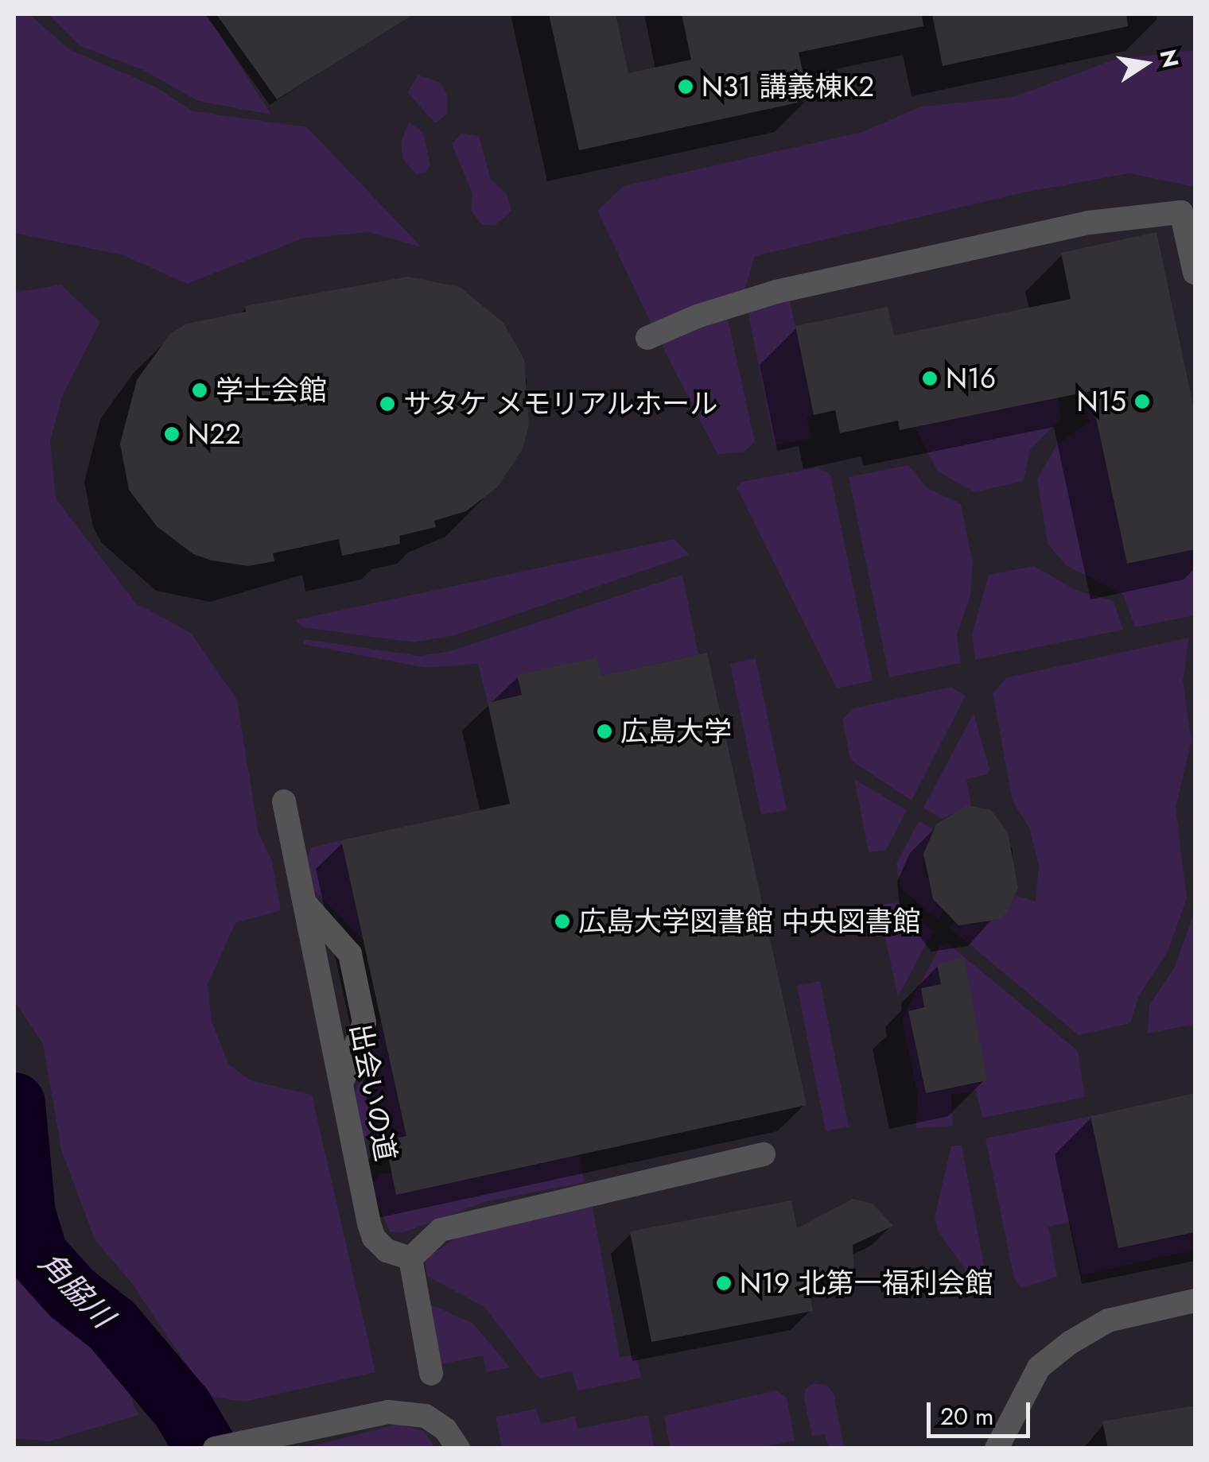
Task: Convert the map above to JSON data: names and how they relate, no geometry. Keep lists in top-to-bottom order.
{
  "streets": {
    "lane": ["出会いの道"]
  },
  "water": ["角脇川"],
  "places": [
    "N31 講義棟K2",
    "N16",
    "学士会館",
    "N15",
    "サタケ メモリアルホール",
    "N22",
    "広島大学",
    "広島大学図書館 中央図書館",
    "N19 北第一福利会館"
  ],
  "scale_bar": "20 m",
  "north": "right"
}
